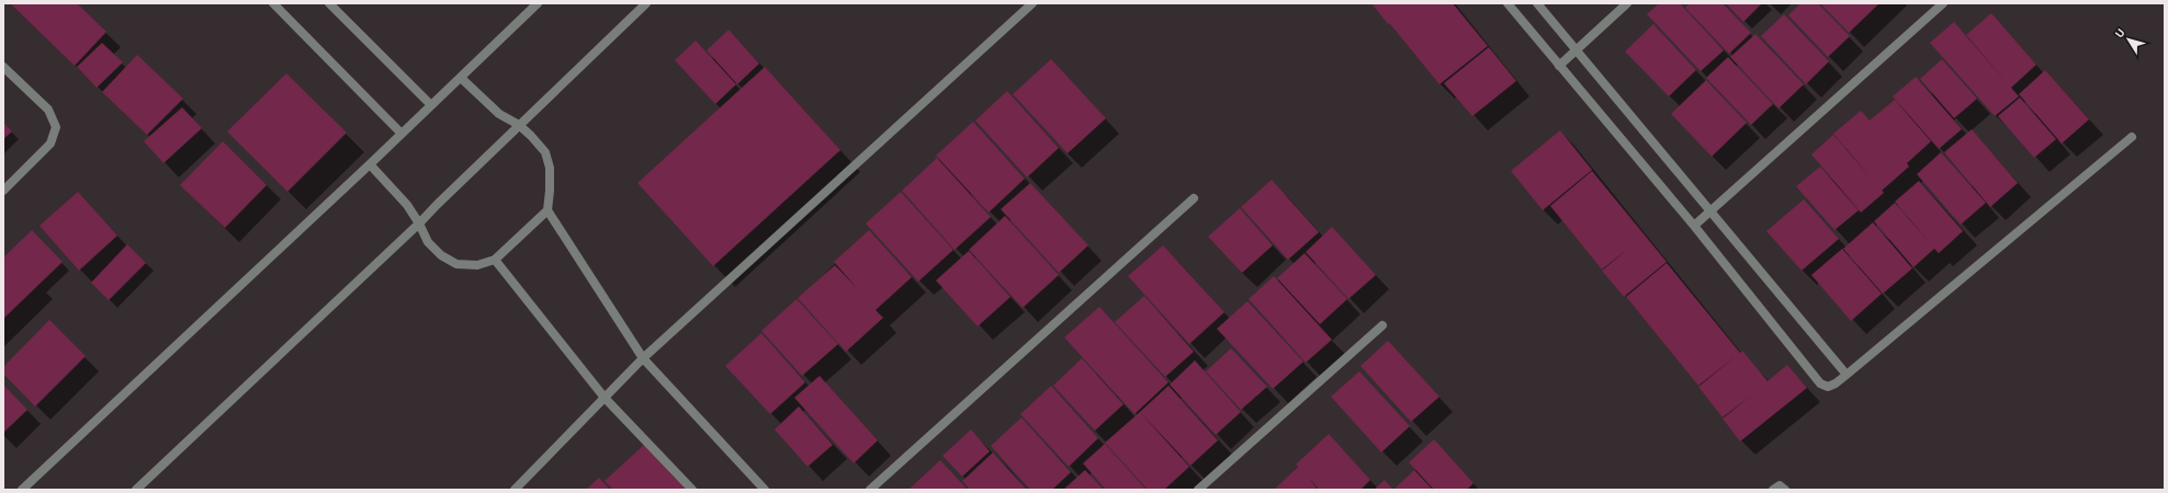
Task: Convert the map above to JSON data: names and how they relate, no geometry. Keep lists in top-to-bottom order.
{
  "north": "top left"
}
